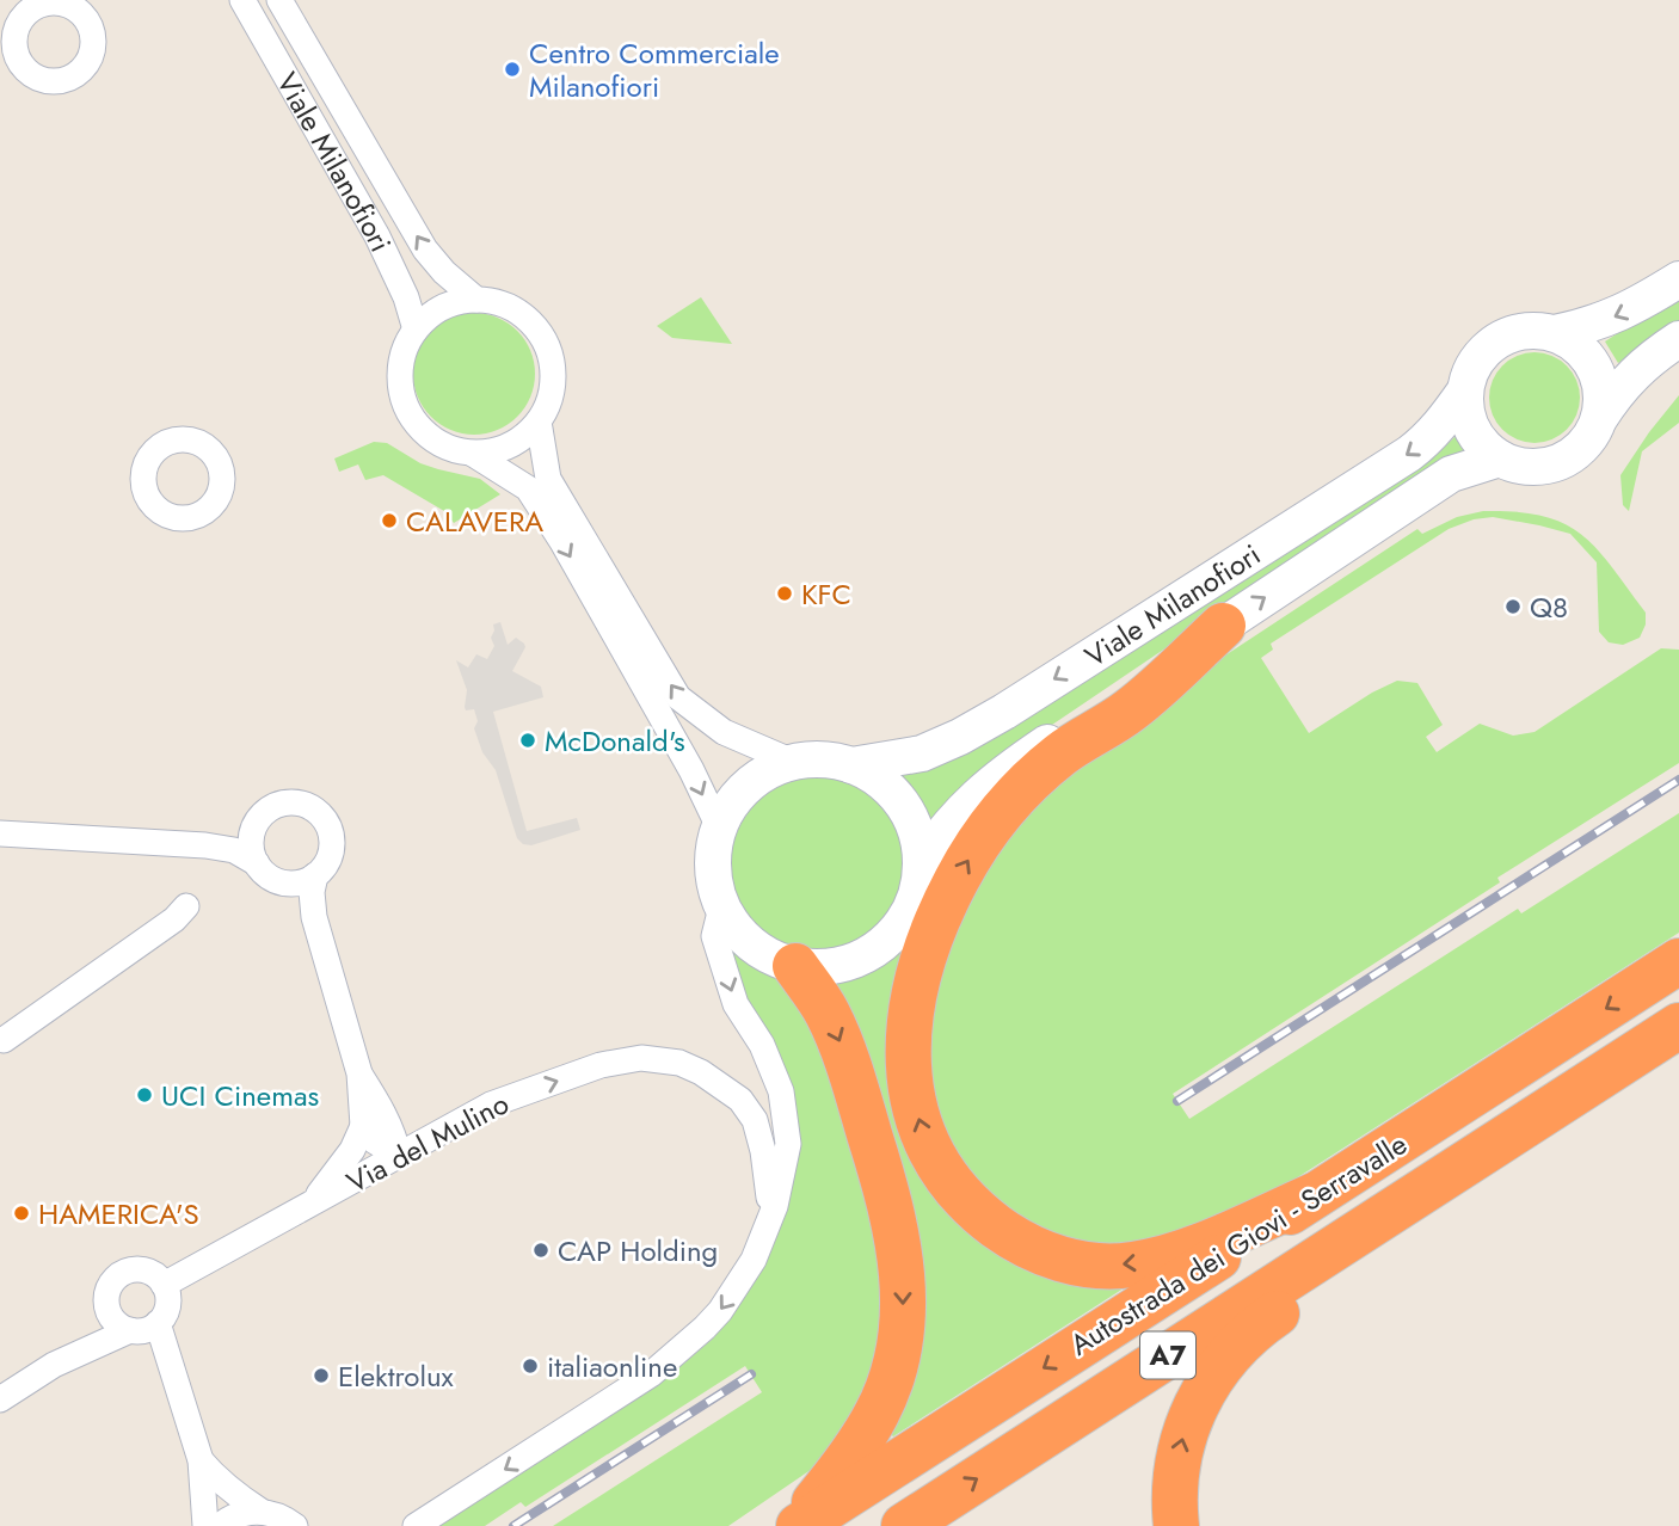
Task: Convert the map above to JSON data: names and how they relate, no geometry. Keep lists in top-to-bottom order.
{
  "streets": {
    "highway": ["Autostrada dei Giovi - Serravalle", "A7"],
    "main road": ["Viale Milanofiori"],
    "street": ["Via del Mulino"]
  },
  "places": [
    "Centro Commerciale Milanofiori",
    "CALAVERA",
    "KFC",
    "Q8",
    "McDonald's",
    "UCI Cinemas",
    "HAMERICA'S",
    "CAP Holding",
    "italiaonline",
    "Elektrolux"
  ]
}
